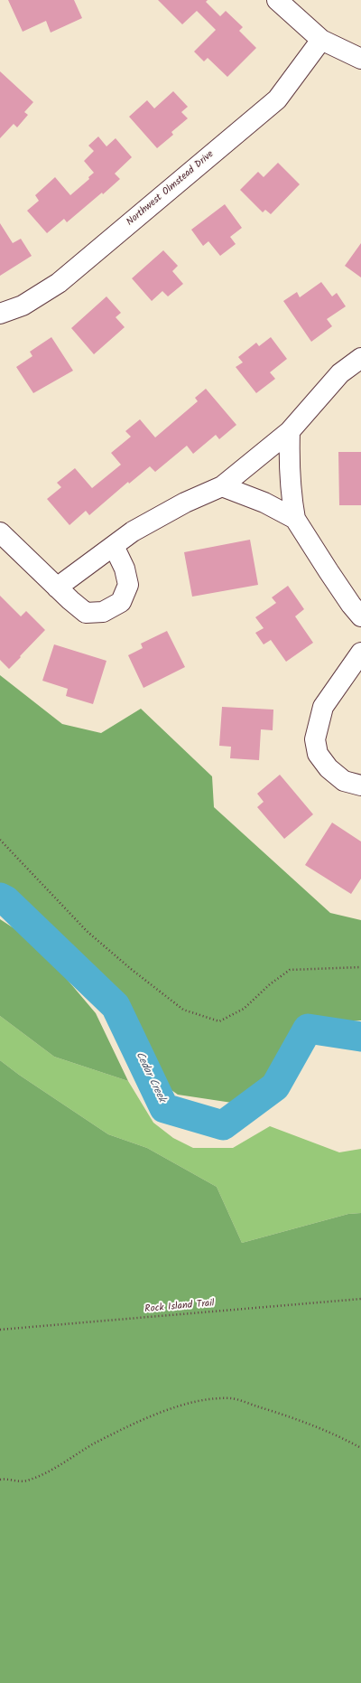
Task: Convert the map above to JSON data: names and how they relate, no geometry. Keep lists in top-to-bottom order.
{
  "streets": {
    "street": ["Northwest Olmstead Drive"],
    "path": ["Rock Island Trail"]
  },
  "water": ["Cedar Creek"]
}
